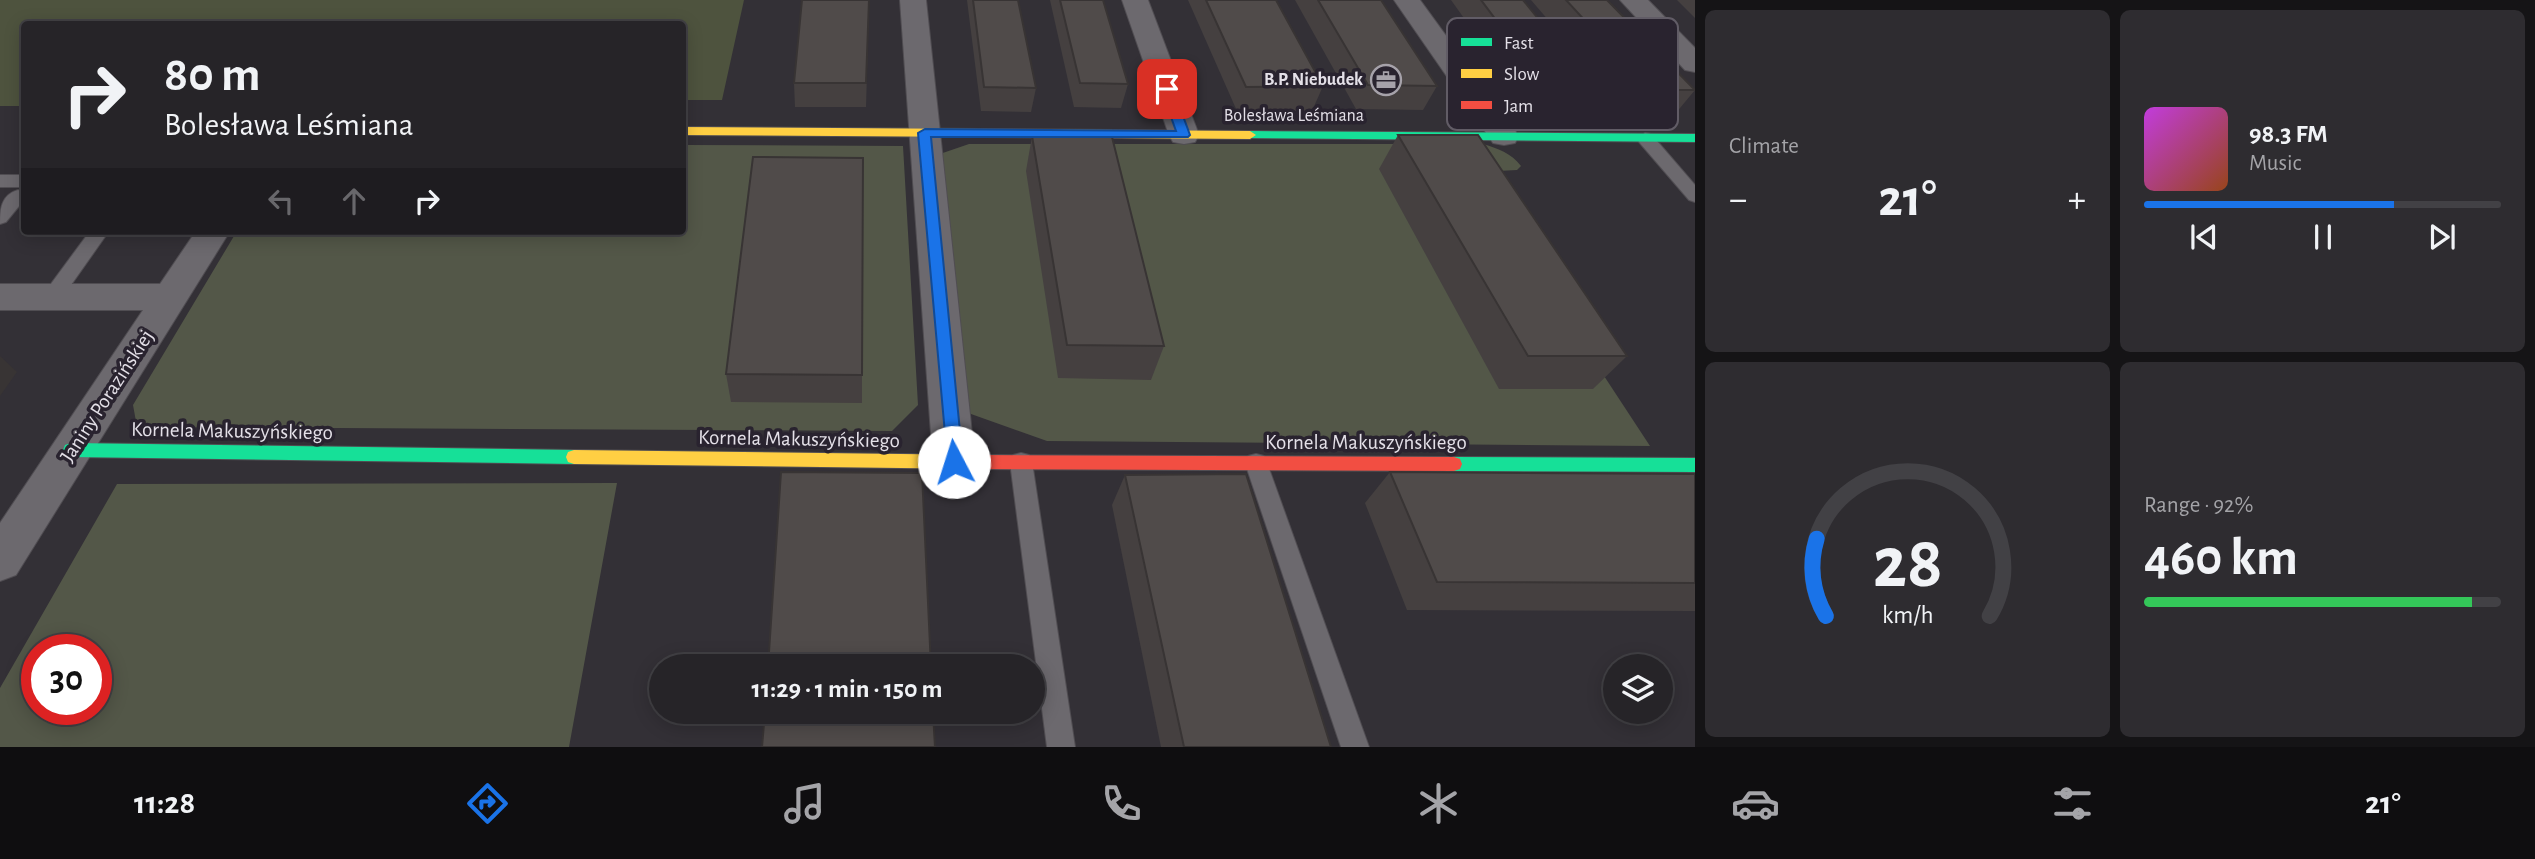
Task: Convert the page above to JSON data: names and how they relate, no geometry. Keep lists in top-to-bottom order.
{
  "streets": {
    "street": ["Bolesława Leśmiana", "Janiny Porazińskiej", "Kornela Makuszyńskiego"]
  },
  "crossings": [
    ["Janiny Porazińskiej", "Kornela Makuszyńskiego"]
  ],
  "places": {
    "office": ["B.P. Niebudek"]
  },
  "legend": ["Fast", "Slow", "Jam"],
  "page": {
    "tile": [
      "Climate",
      ["Range · 92%", "460 km"]
    ],
    "turn": ["80 m", "Bolesława Leśmiana"],
    "song": ["98.3 FM", "Music"],
    "heat": ["−", "21°", "+"],
    "limit": "30",
    "trip": "11:29 · 1 min · 150 m",
    "tabs": ["11:28", "21°"],
    "gauge": ["28", "km/h"]
  }
}
